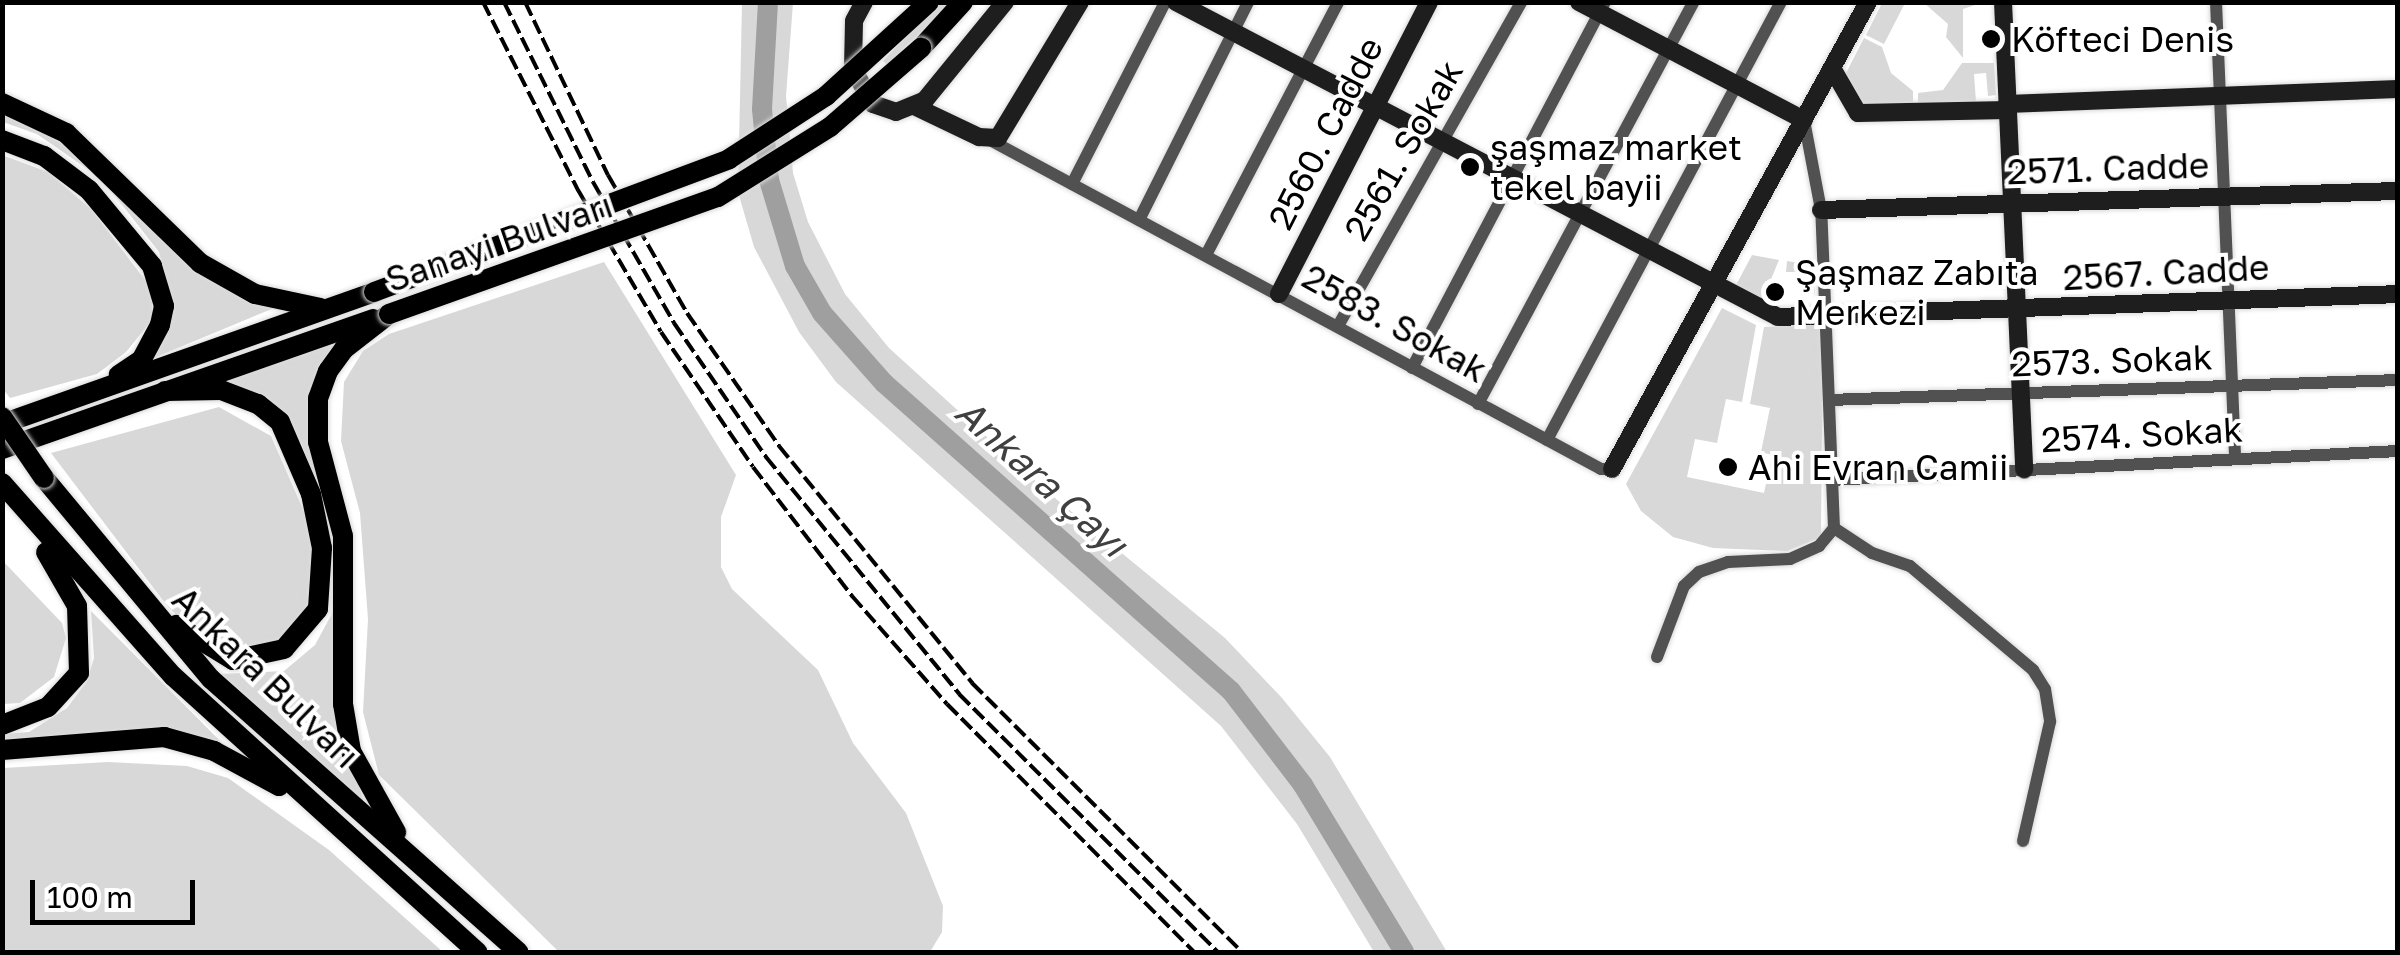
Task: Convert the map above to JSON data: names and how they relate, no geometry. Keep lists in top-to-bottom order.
{
  "streets": {
    "main road": ["Sanayi Bulvarı", "Ankara Bulvarı"],
    "street": [
      "2560. Cadde",
      "2561. Sokak",
      "2571. Cadde",
      "2567. Cadde",
      "2583. Sokak",
      "2573. Sokak",
      "2574. Sokak"
    ]
  },
  "crossings": [
    ["2560. Cadde", "2567. Cadde"],
    ["2560. Cadde", "2583. Sokak"],
    ["2561. Sokak", "2567. Cadde"],
    ["2561. Sokak", "2583. Sokak"]
  ],
  "water": ["Ankara Çayı"],
  "places": [
    "Köfteci Denis",
    "şaşmaz market tekel bayii",
    "Şaşmaz Zabıta Merkezi",
    "Ahi Evran Camii"
  ],
  "scale_bar": "100 m"
}
